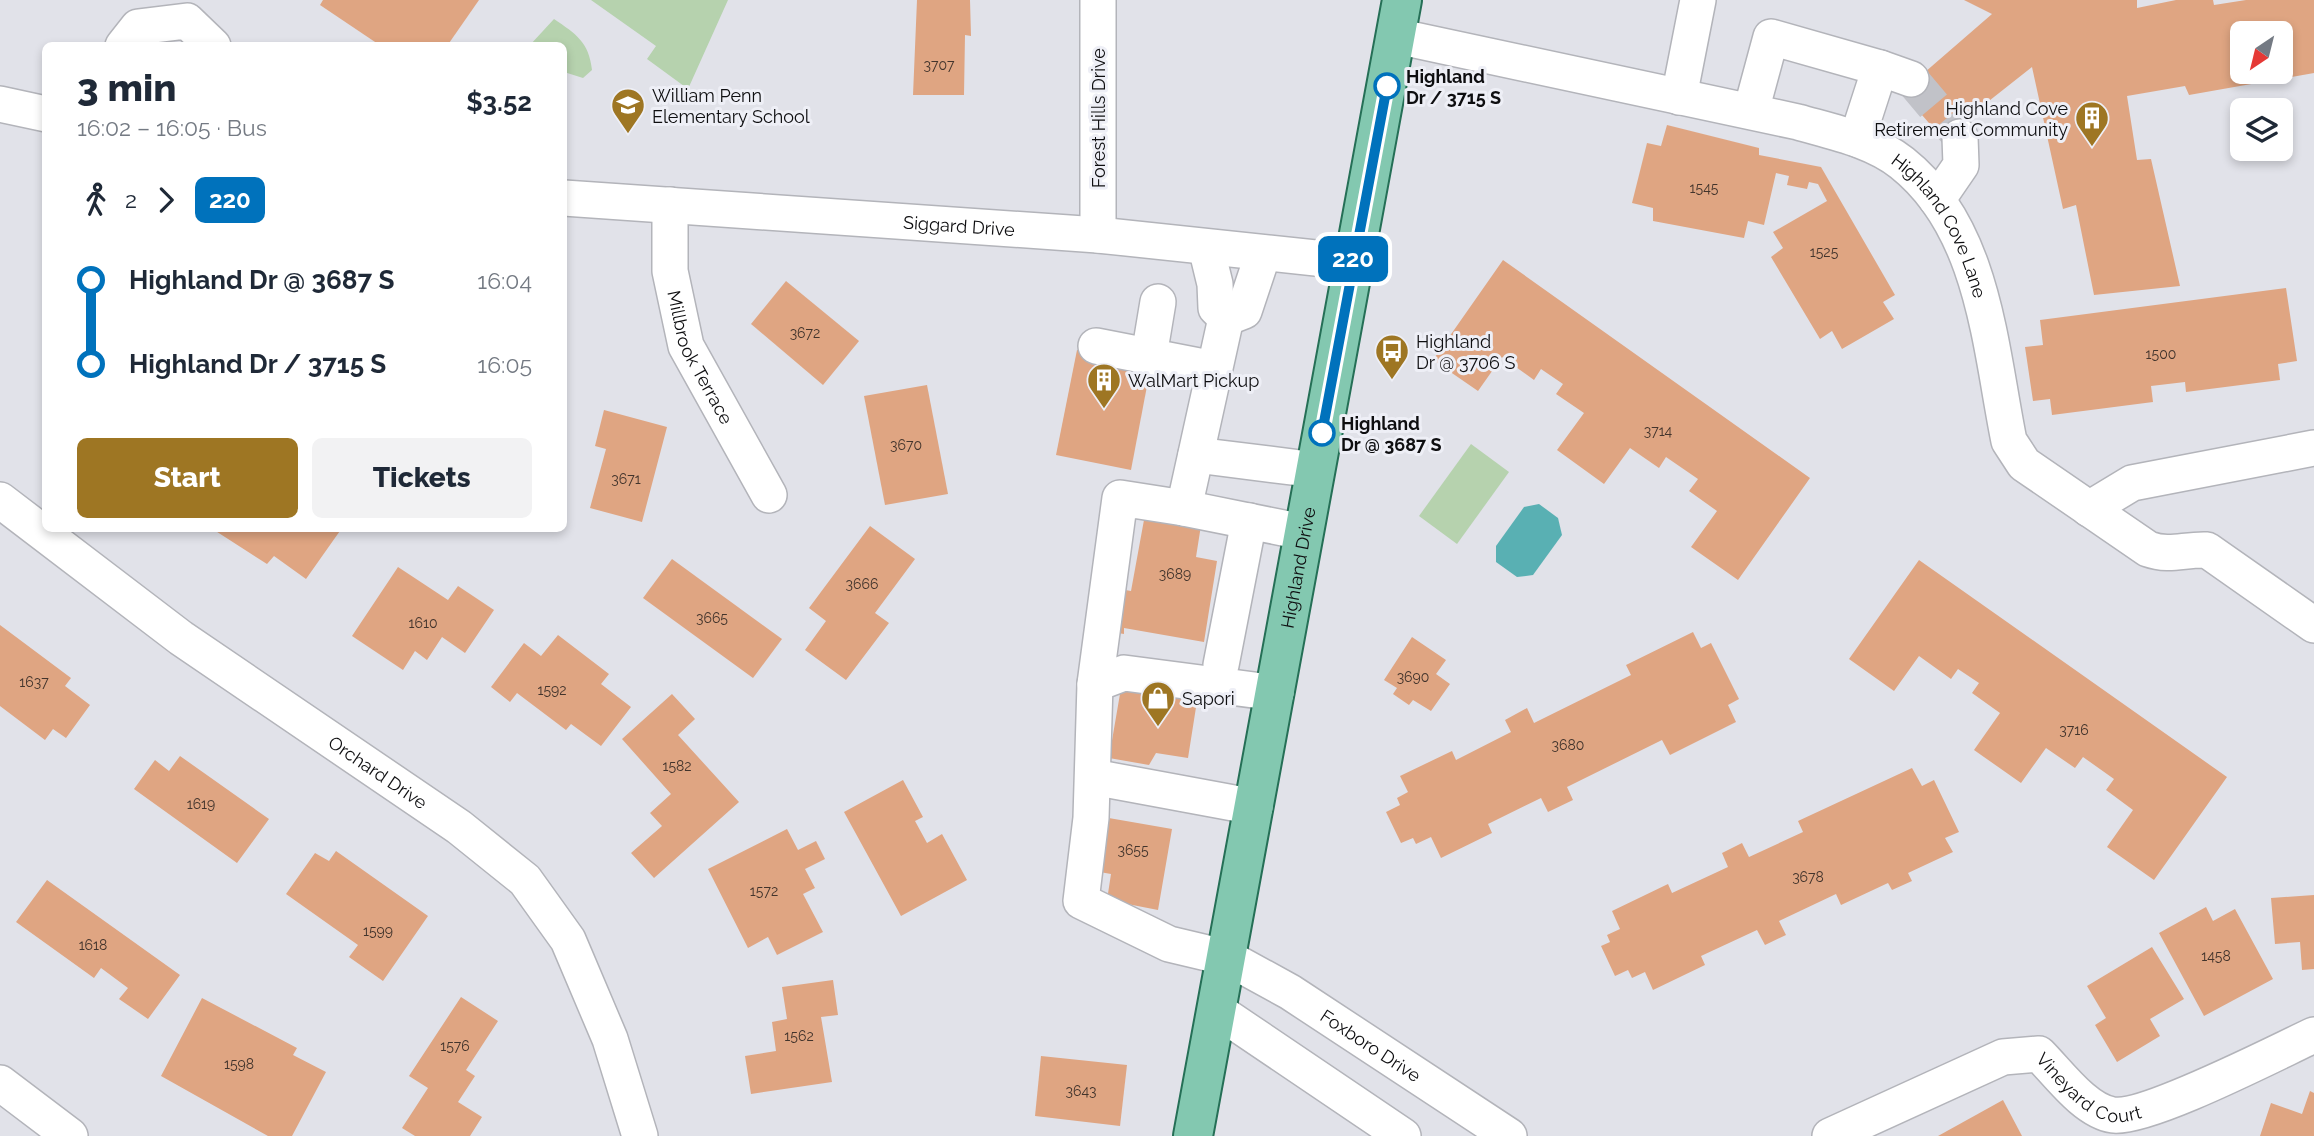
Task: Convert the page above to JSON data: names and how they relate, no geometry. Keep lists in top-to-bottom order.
{
  "streets": {
    "main road": ["Highland Drive"],
    "street": [
      "Forest Hills Drive",
      "Siggard Drive",
      "Highland Cove Lane",
      "Millbrook Terrace",
      "Orchard Drive",
      "Foxboro Drive",
      "Vineyard Court"
    ]
  },
  "crossings": [
    ["Forest Hills Drive", "Siggard Drive"],
    ["Siggard Drive", "Millbrook Terrace"],
    ["Siggard Drive", "Highland Drive"],
    ["Highland Cove Lane", "Highland Drive"],
    ["Highland Drive", "Foxboro Drive"]
  ],
  "places": {
    "other": ["Highland Dr / 3715 S", "Highland Dr @ 3687 S"],
    "school or university": ["William Penn Elementary School"],
    "building": ["Highland Cove Retirement Community", "WalMart Pickup"],
    "bus stop": ["Highland Dr @ 3706 S"],
    "shop": ["Sapori"]
  },
  "lines": ["bus line 220"],
  "house_numbers": [
    "3707",
    "1545",
    "1525",
    "3672",
    "1500",
    "3714",
    "3670",
    "3671",
    "3689",
    "3666",
    "3665",
    "1610",
    "3690",
    "1637",
    "1592",
    "3716",
    "3680",
    "1582",
    "1619",
    "3655",
    "3678",
    "1572",
    "1599",
    "1618",
    "1458",
    "1562",
    "1576",
    "1598",
    "3643"
  ],
  "north": "bottom left",
  "page": {
    "on_map": "220",
    "heading": ["3 min", "16:02 – 16:05 · Bus", "$3.52"],
    "legs": ["2", "220"],
    "list": [
      {
        "name": "Highland Dr @ 3687 S",
        "value": "16:04"
      },
      {
        "name": "Highland Dr / 3715 S",
        "value": "16:05"
      }
    ],
    "buttons": ["Start", "Tickets"]
  }
}
